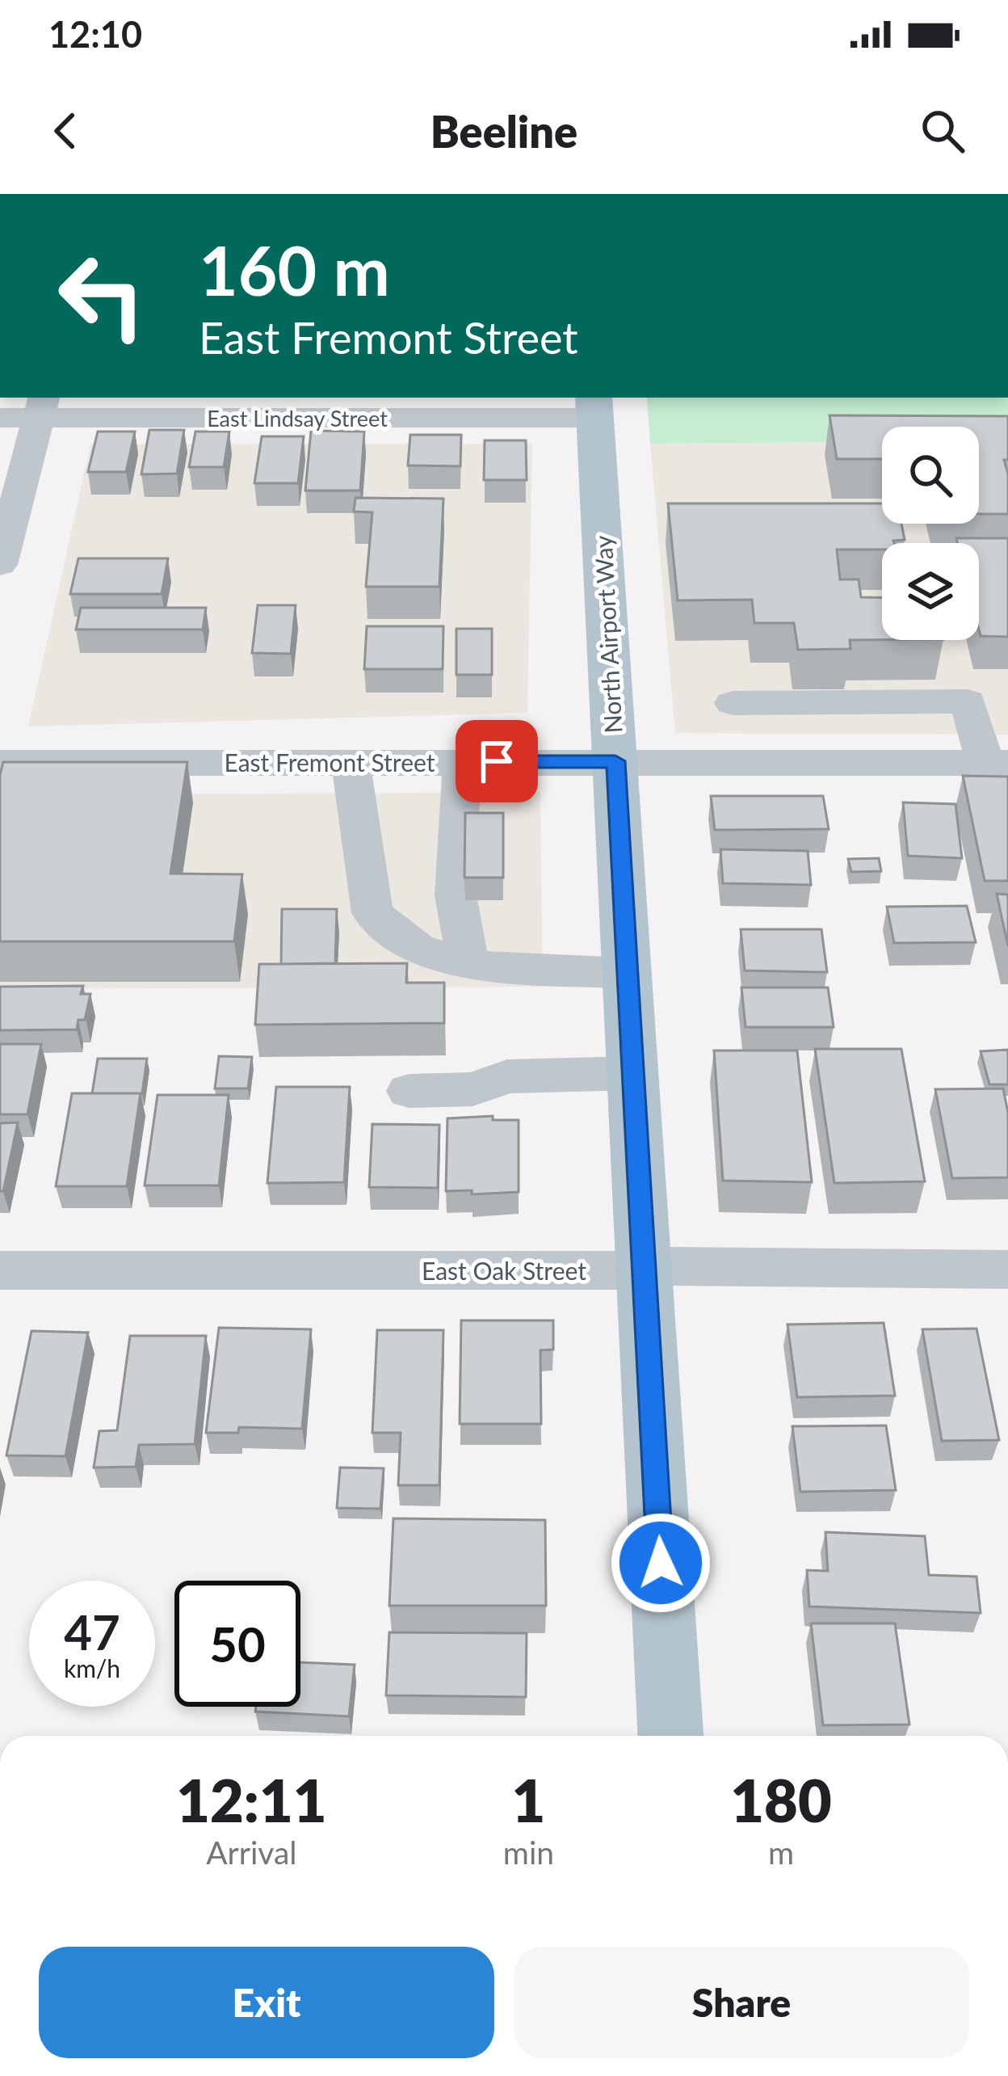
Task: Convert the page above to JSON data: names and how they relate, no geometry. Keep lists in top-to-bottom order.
{
  "streets": {
    "main road": ["North Airport Way"],
    "street": ["East Lindsay Street", "East Fremont Street", "East Oak Street"]
  },
  "crossings": [
    ["East Lindsay Street", "North Airport Way"],
    ["North Airport Way", "East Fremont Street"],
    ["North Airport Way", "East Oak Street"]
  ],
  "page": {
    "status": "12:10",
    "header": "Beeline",
    "turn": ["160 m", "East Fremont Street"],
    "speed": "47 km/h",
    "limit": "50",
    "eta": [
      "12:11",
      "Arrival",
      "1",
      "min",
      "180",
      "m"
    ],
    "buttons": ["Exit", "Share"]
  }
}
